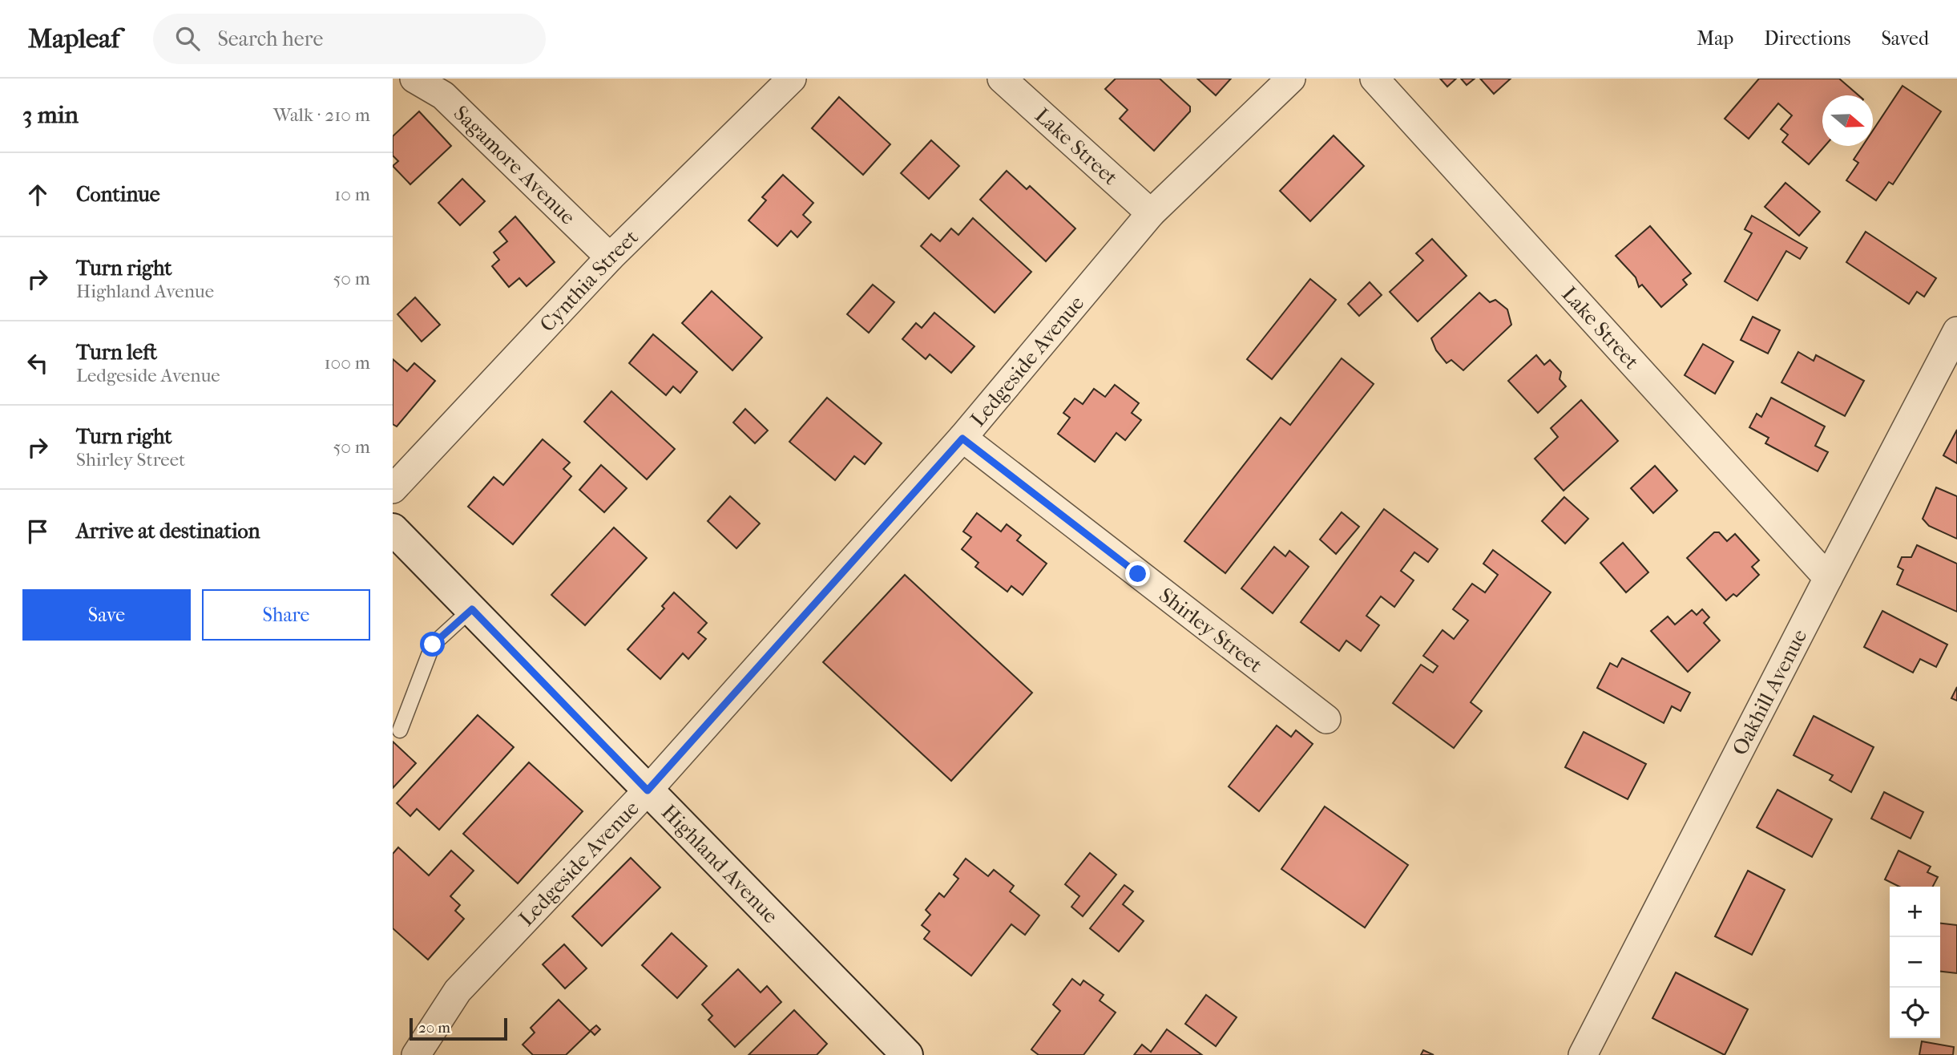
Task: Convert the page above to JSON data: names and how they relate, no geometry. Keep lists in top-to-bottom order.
{
  "streets": {
    "main road": ["Highland Avenue"],
    "street": [
      "Lake Street",
      "Sagamore Avenue",
      "Cynthia Street",
      "Ledgeside Avenue",
      "Shirley Street",
      "Oakhill Avenue"
    ]
  },
  "crossings": [
    ["Lake Street", "Ledgeside Avenue"],
    ["Lake Street", "Oakhill Avenue"],
    ["Sagamore Avenue", "Cynthia Street"],
    ["Ledgeside Avenue", "Shirley Street"],
    ["Ledgeside Avenue", "Highland Avenue"]
  ],
  "scale_bar": "20 m",
  "north": "right",
  "page": {
    "header": "Mapleaf",
    "search": "Search here",
    "nav": ["Map", "Directions", "Saved"],
    "heading": ["3 min", "Walk · 210 m"],
    "list": [
      ["Continue", "10 m"],
      ["Turn right", "Highland Avenue", "50 m"],
      ["Turn left", "Ledgeside Avenue", "100 m"],
      ["Turn right", "Shirley Street", "50 m"],
      "Arrive at destination"
    ],
    "buttons": ["Save", "Share"],
    "map_buttons": ["+", "−"],
    "scale": "20 m"
  }
}
